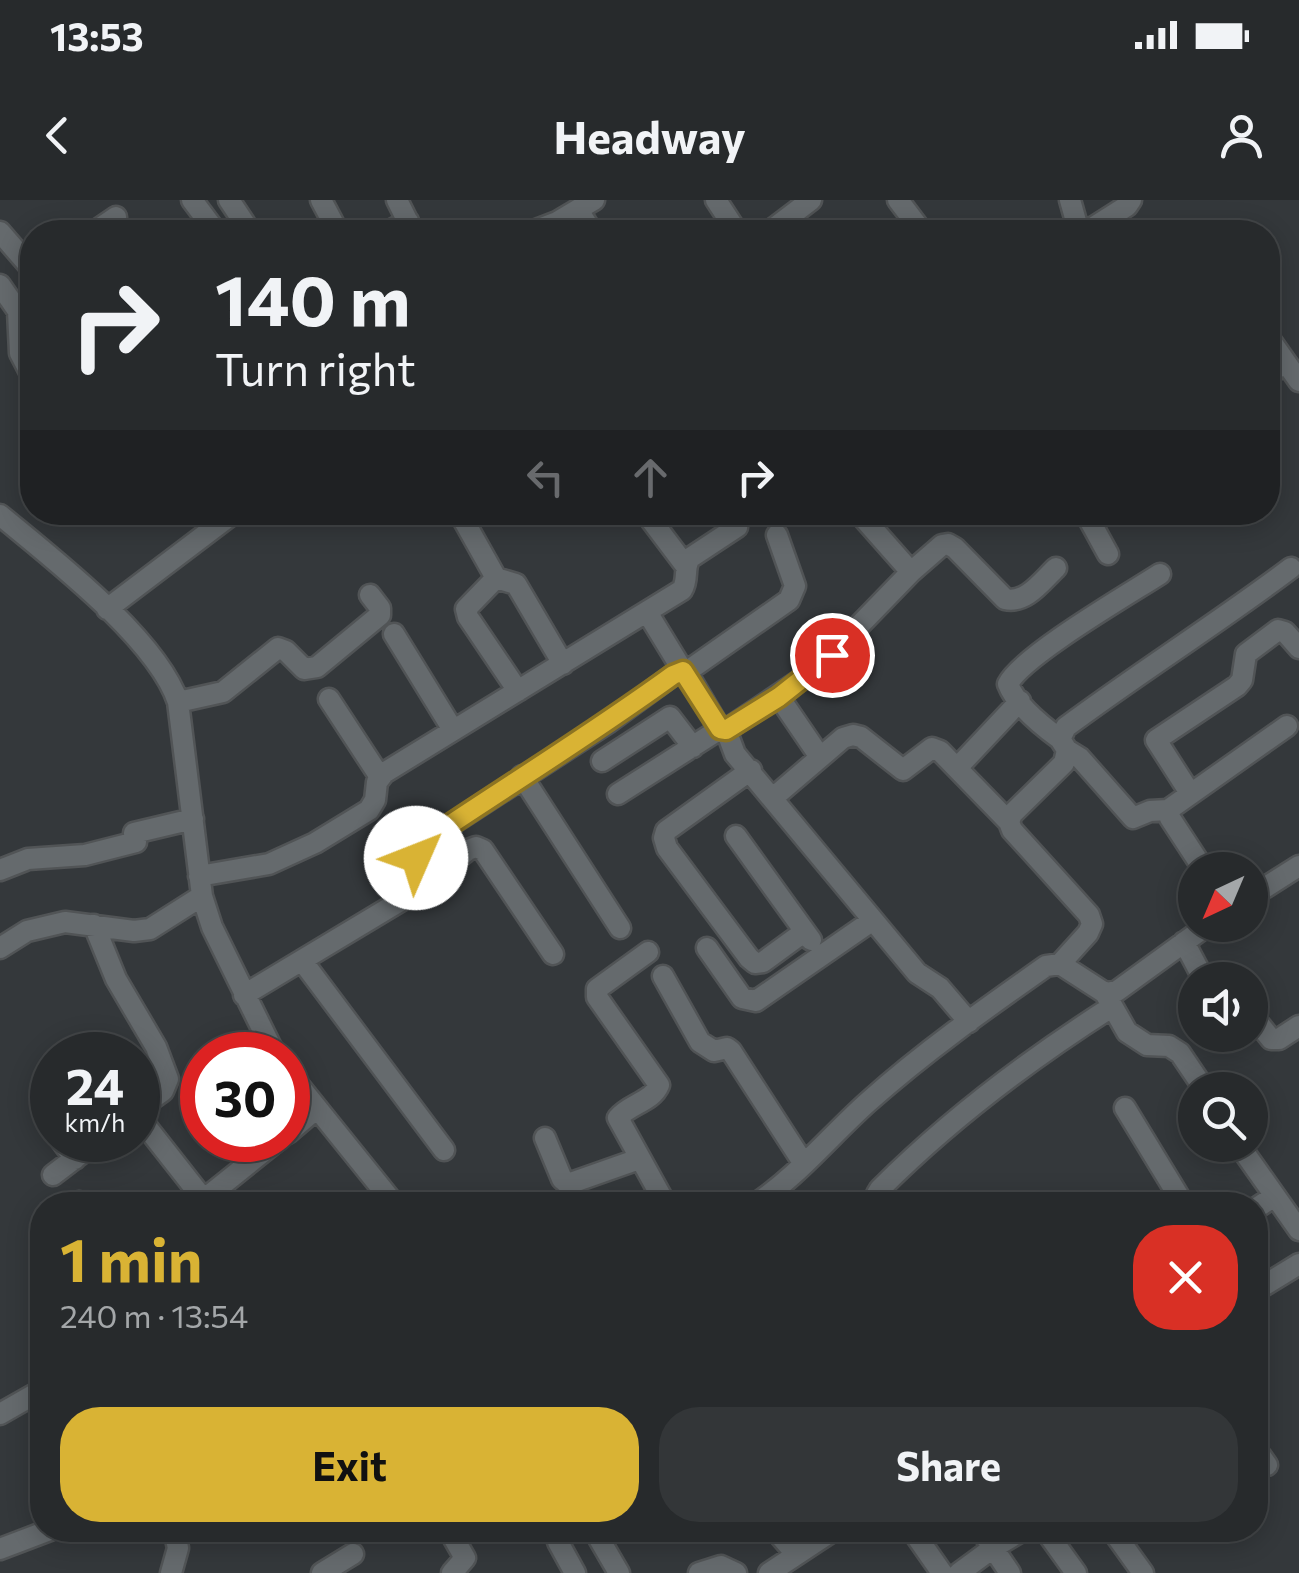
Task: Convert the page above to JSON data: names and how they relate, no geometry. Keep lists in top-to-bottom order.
{
  "north": "bottom left",
  "page": {
    "status": "13:53",
    "header": "Headway",
    "turn": ["140 m", "Turn right"],
    "speed": "24 km/h",
    "limit": "30",
    "heading": ["1 min", "240 m · 13:54"],
    "buttons": ["Exit", "Share"]
  }
}
